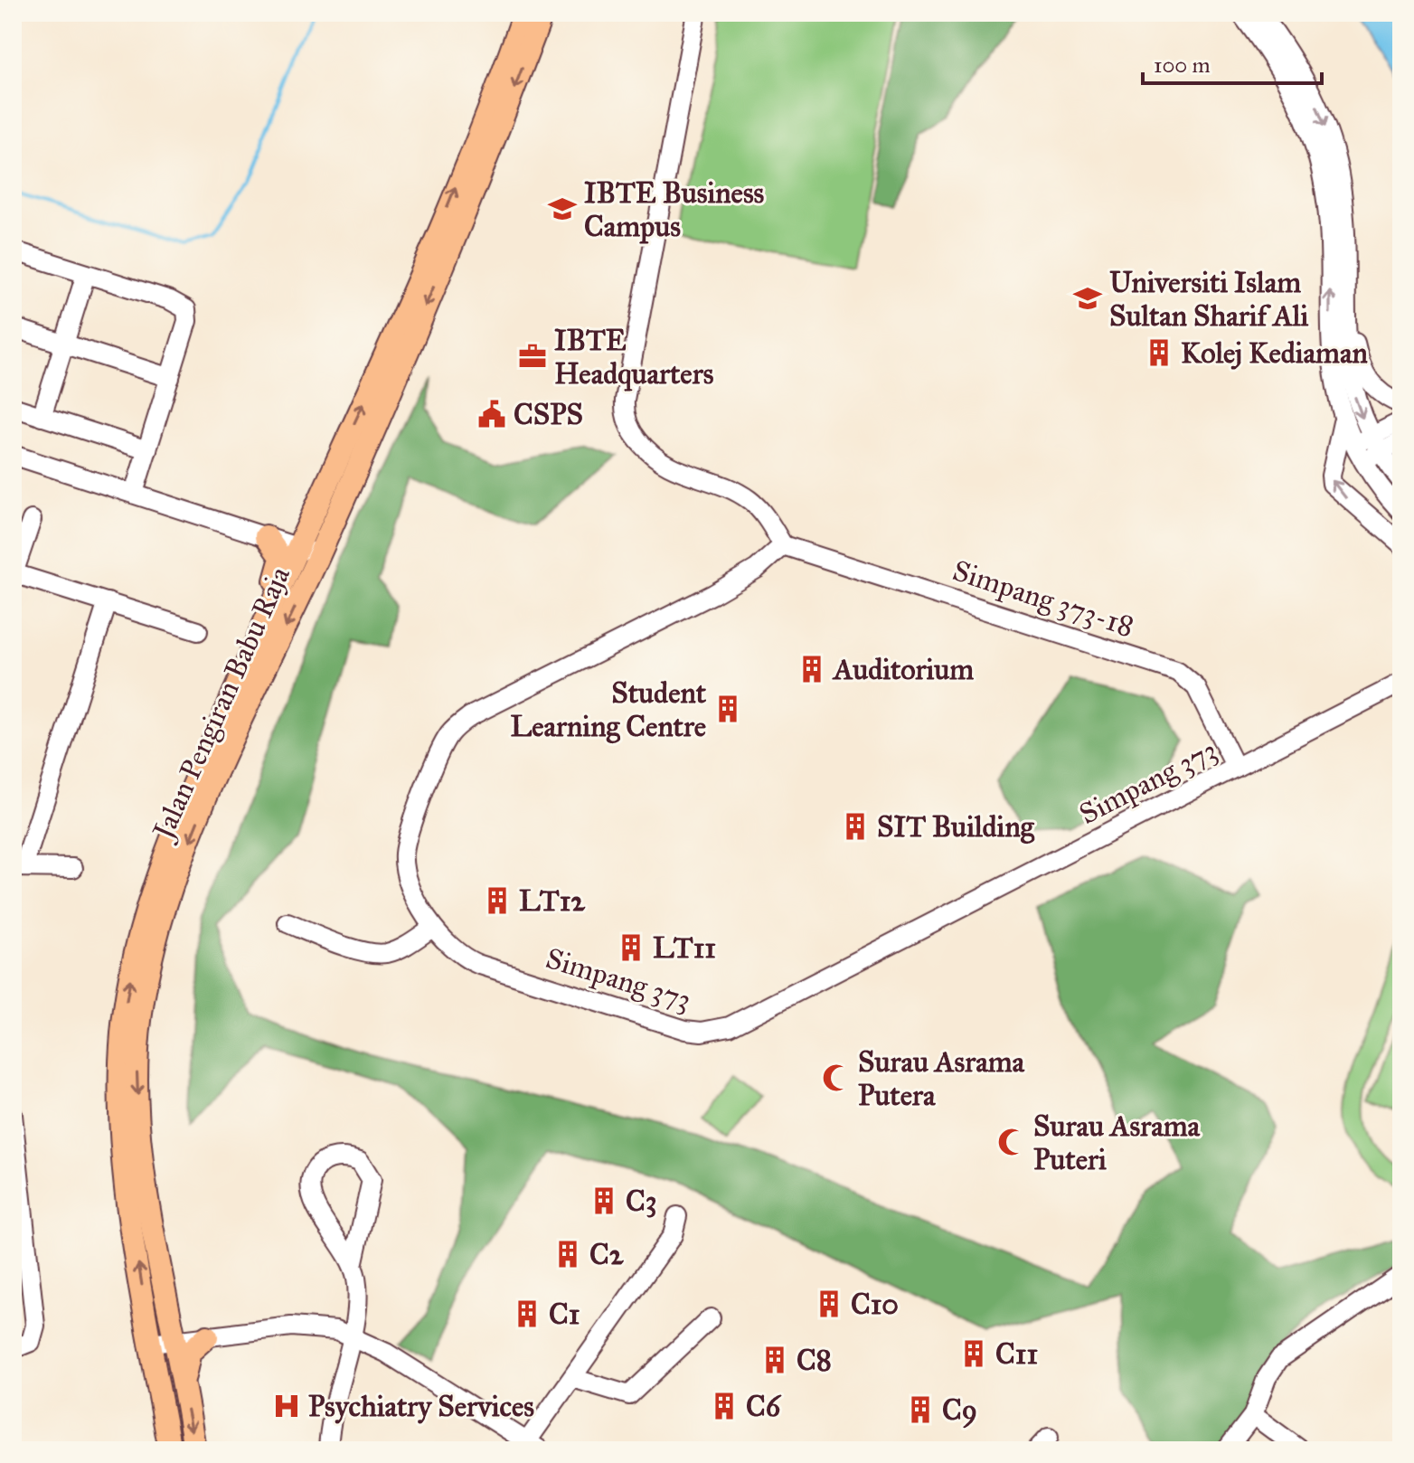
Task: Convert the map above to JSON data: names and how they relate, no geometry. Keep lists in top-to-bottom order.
{
  "streets": {
    "main road": ["Jalan Pengiran Babu Raja"],
    "street": ["Simpang 373-18", "Simpang 373"]
  },
  "crossings": [
    ["Simpang 373-18", "Simpang 373"]
  ],
  "places": {
    "school or university": ["IBTE Business Campus", "Universiti Islam Sultan Sharif Ali"],
    "building": [
      "Kolej Kediaman",
      "Auditorium",
      "Student Learning Centre",
      "SIT Building",
      "LT12",
      "LT11",
      "C3",
      "C2",
      "C10",
      "C1",
      "C11",
      "C8",
      "C6",
      "C9"
    ],
    "office": ["IBTE Headquarters"],
    "public building": ["CSPS"],
    "mosque": ["Surau Asrama Putera", "Surau Asrama Puteri"],
    "hospital": ["Psychiatry Services"]
  },
  "scale_bar": "100 m"
}
